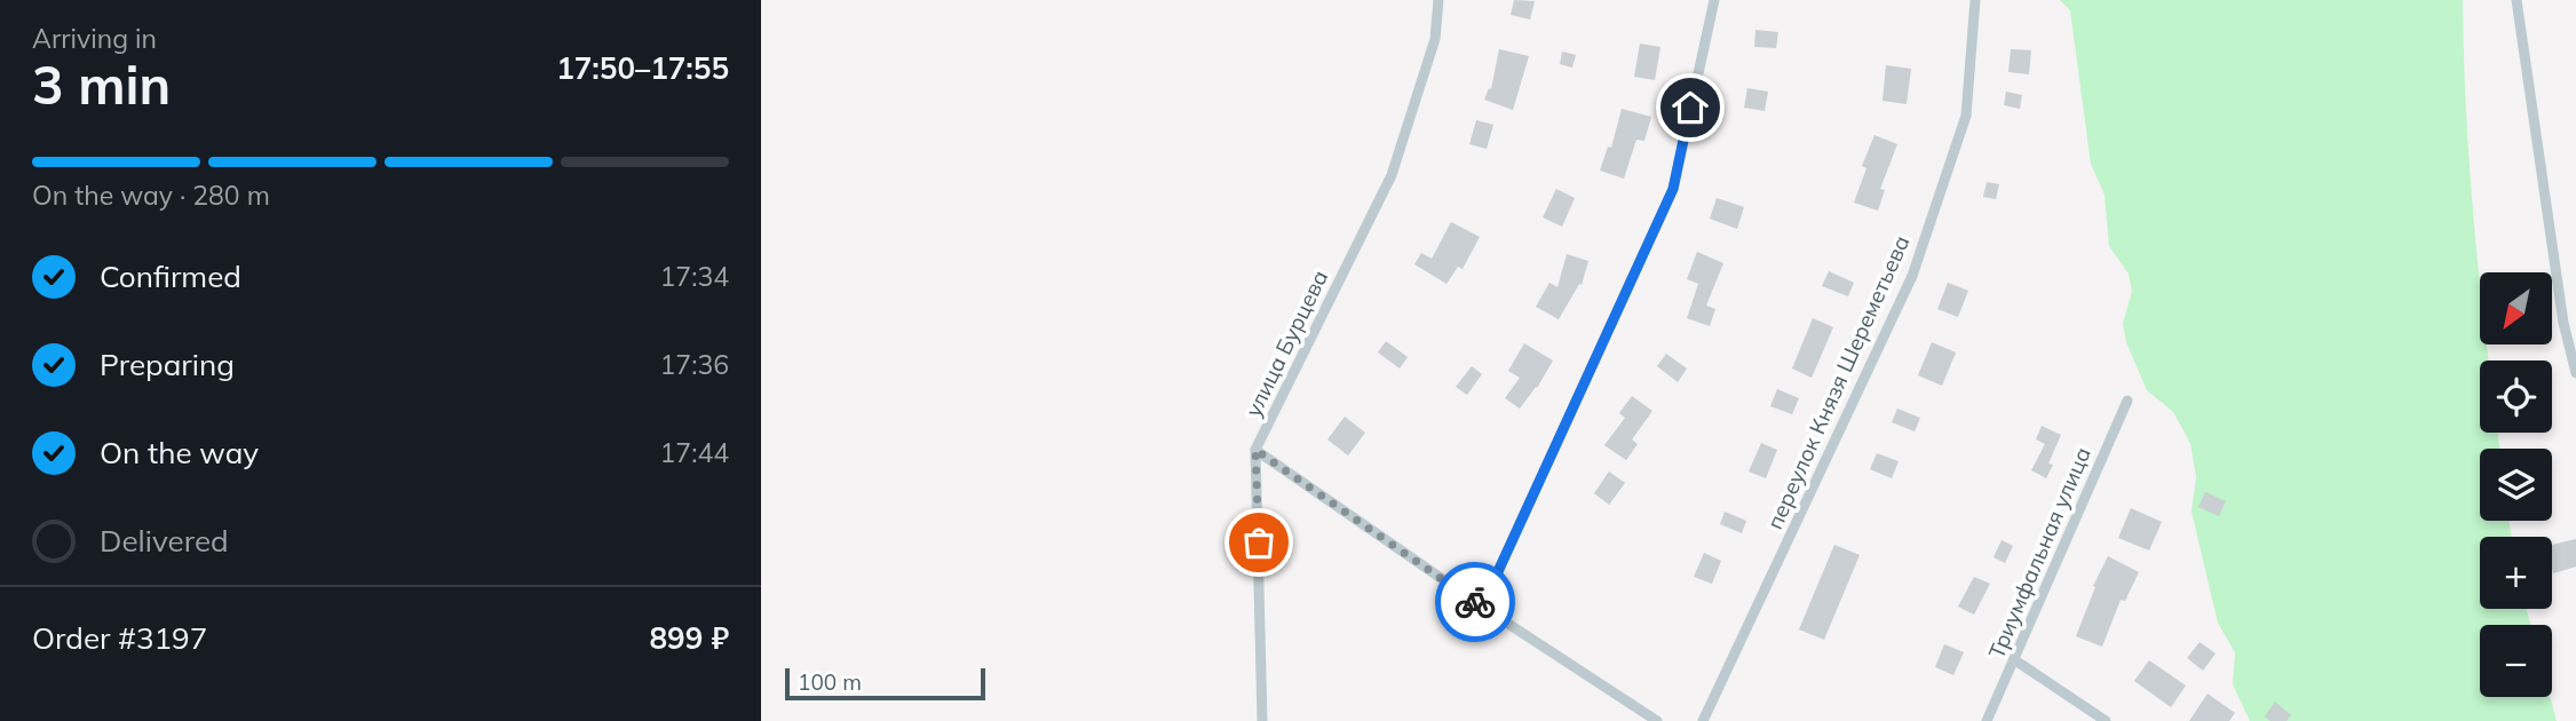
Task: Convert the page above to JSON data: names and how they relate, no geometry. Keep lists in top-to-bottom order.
{
  "streets": {
    "street": ["улица Бурцева", "переулок Князя Шереметьева", "Триумфальная улица"]
  },
  "scale_bar": "100 m",
  "north": "bottom left",
  "page": {
    "heading": ["3 min", "Arriving in", "17:50–17:55"],
    "panel": ["Order #3197", "899 ₽"],
    "bar": "On the way · 280 m",
    "list": [
      ["Confirmed", "17:34"],
      ["Preparing", "17:36"],
      ["On the way", "17:44"],
      "Delivered"
    ],
    "map_buttons": ["+", "−"],
    "scale": "100 m"
  }
}
